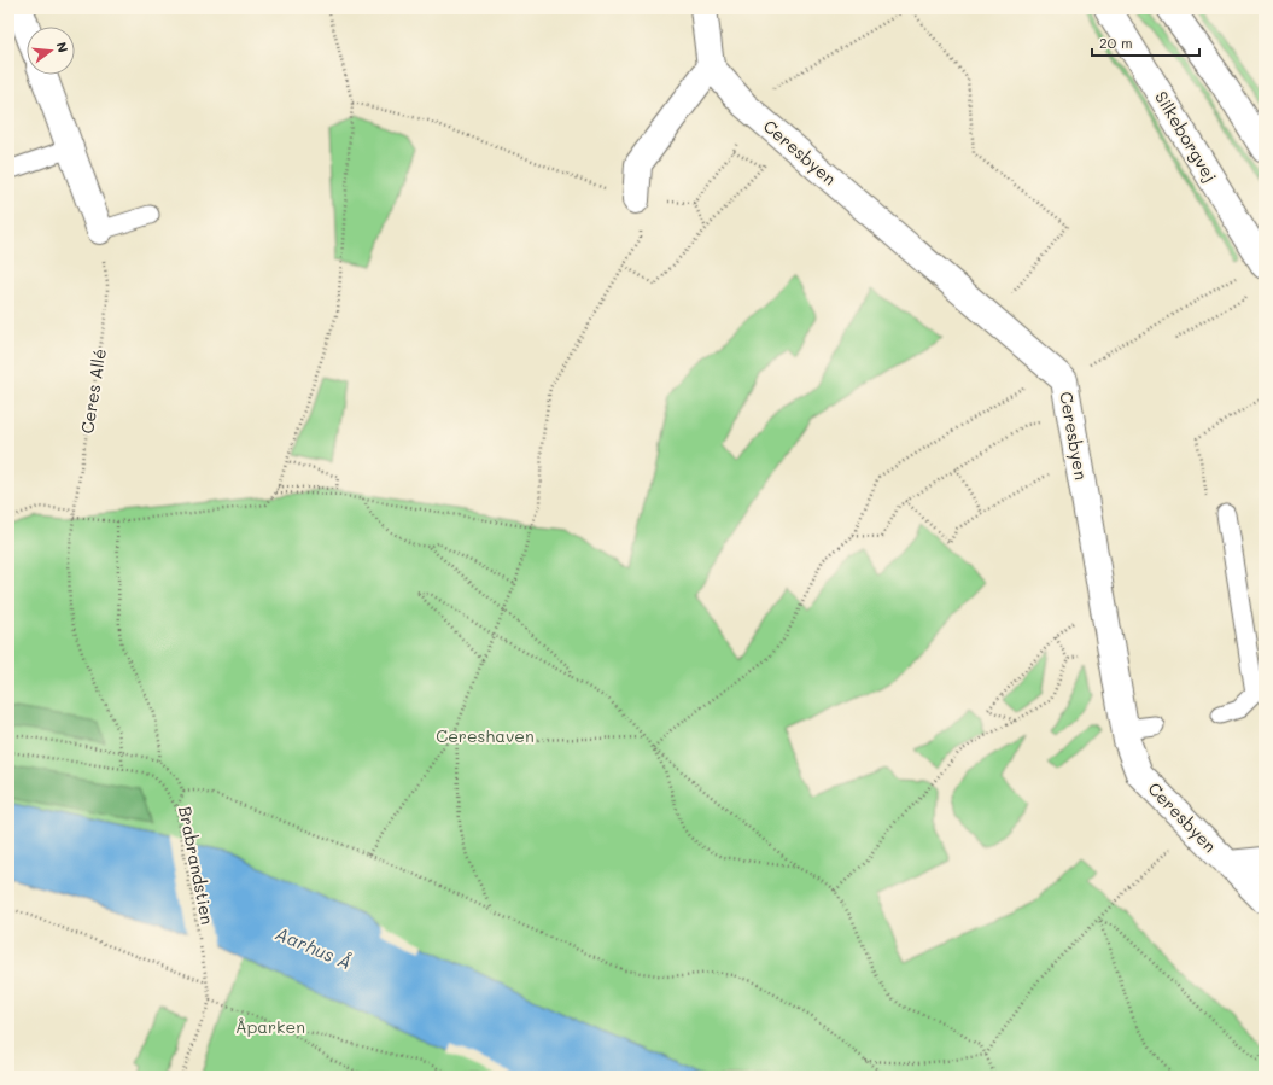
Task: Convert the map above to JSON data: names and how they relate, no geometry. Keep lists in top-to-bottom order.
{
  "streets": {
    "street": ["Silkeborgvej", "Ceresbyen"],
    "path": ["Ceres Allé", "Brabrandstien"]
  },
  "crossings": [
    ["Ceres Allé", "Brabrandstien"]
  ],
  "water": ["Aarhus Å"],
  "parks": ["Cereshaven", "Åparken"],
  "scale_bar": "20 m",
  "north": "right"
}
